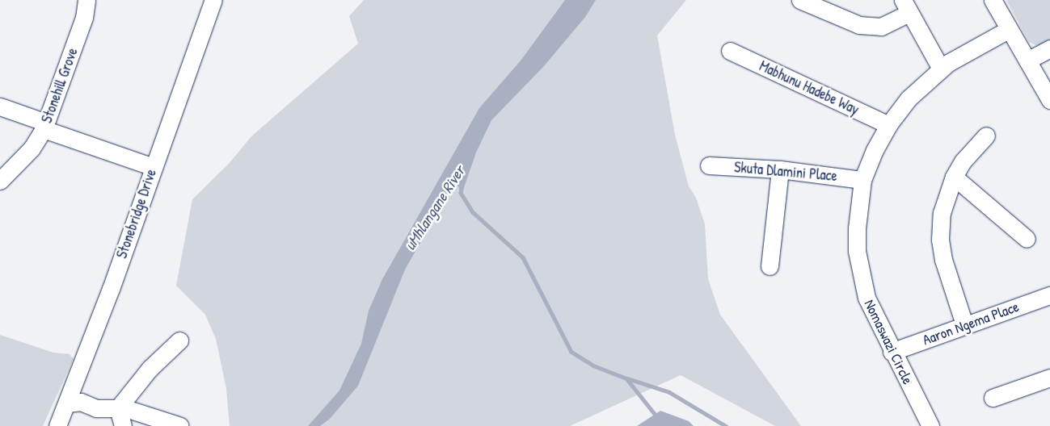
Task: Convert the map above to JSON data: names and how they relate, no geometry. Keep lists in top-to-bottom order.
{
  "streets": {
    "street": [
      "Stonehill Grove",
      "Mabhunu Hadebe Way",
      "Skuta Dlamini Place",
      "Stonebridge Drive",
      "Aaron Ngema Place",
      "Nomaswazi Circle"
    ]
  },
  "crossings": [
    ["Stonehill Grove", "Stonebridge Drive"],
    ["Mabhunu Hadebe Way", "Nomaswazi Circle"],
    ["Skuta Dlamini Place", "Nomaswazi Circle"],
    ["Aaron Ngema Place", "Nomaswazi Circle"]
  ],
  "water": ["uMhlangane River"]
}
